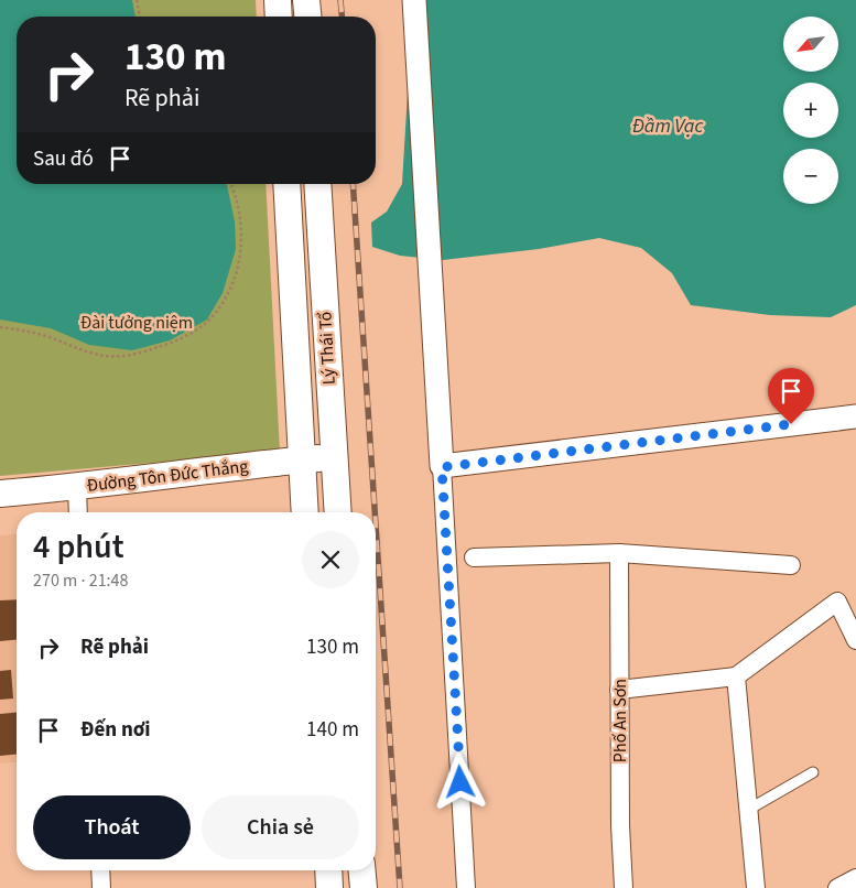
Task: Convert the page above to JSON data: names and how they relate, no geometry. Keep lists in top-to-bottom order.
{
  "streets": {
    "main road": ["Lý Thái Tổ", "Đường Tôn Đức Thắng"],
    "street": ["Phố An Sơn"]
  },
  "crossings": [
    ["Lý Thái Tổ", "Đường Tôn Đức Thắng"]
  ],
  "water": ["Đầm Vạc"],
  "parks": ["Đài tưởng niệm"],
  "north": "bottom left",
  "page": {
    "map_buttons": ["+", "−"],
    "turn": ["130 m", "Rẽ phải"],
    "then": "Sau đó",
    "heading": ["4 phút", "270 m · 21:48"],
    "list": [
      {
        "name": "Rẽ phải",
        "value": "130 m"
      },
      {
        "name": "Đến nơi",
        "value": "140 m"
      }
    ],
    "buttons": ["Thoát", "Chia sẻ"]
  }
}
